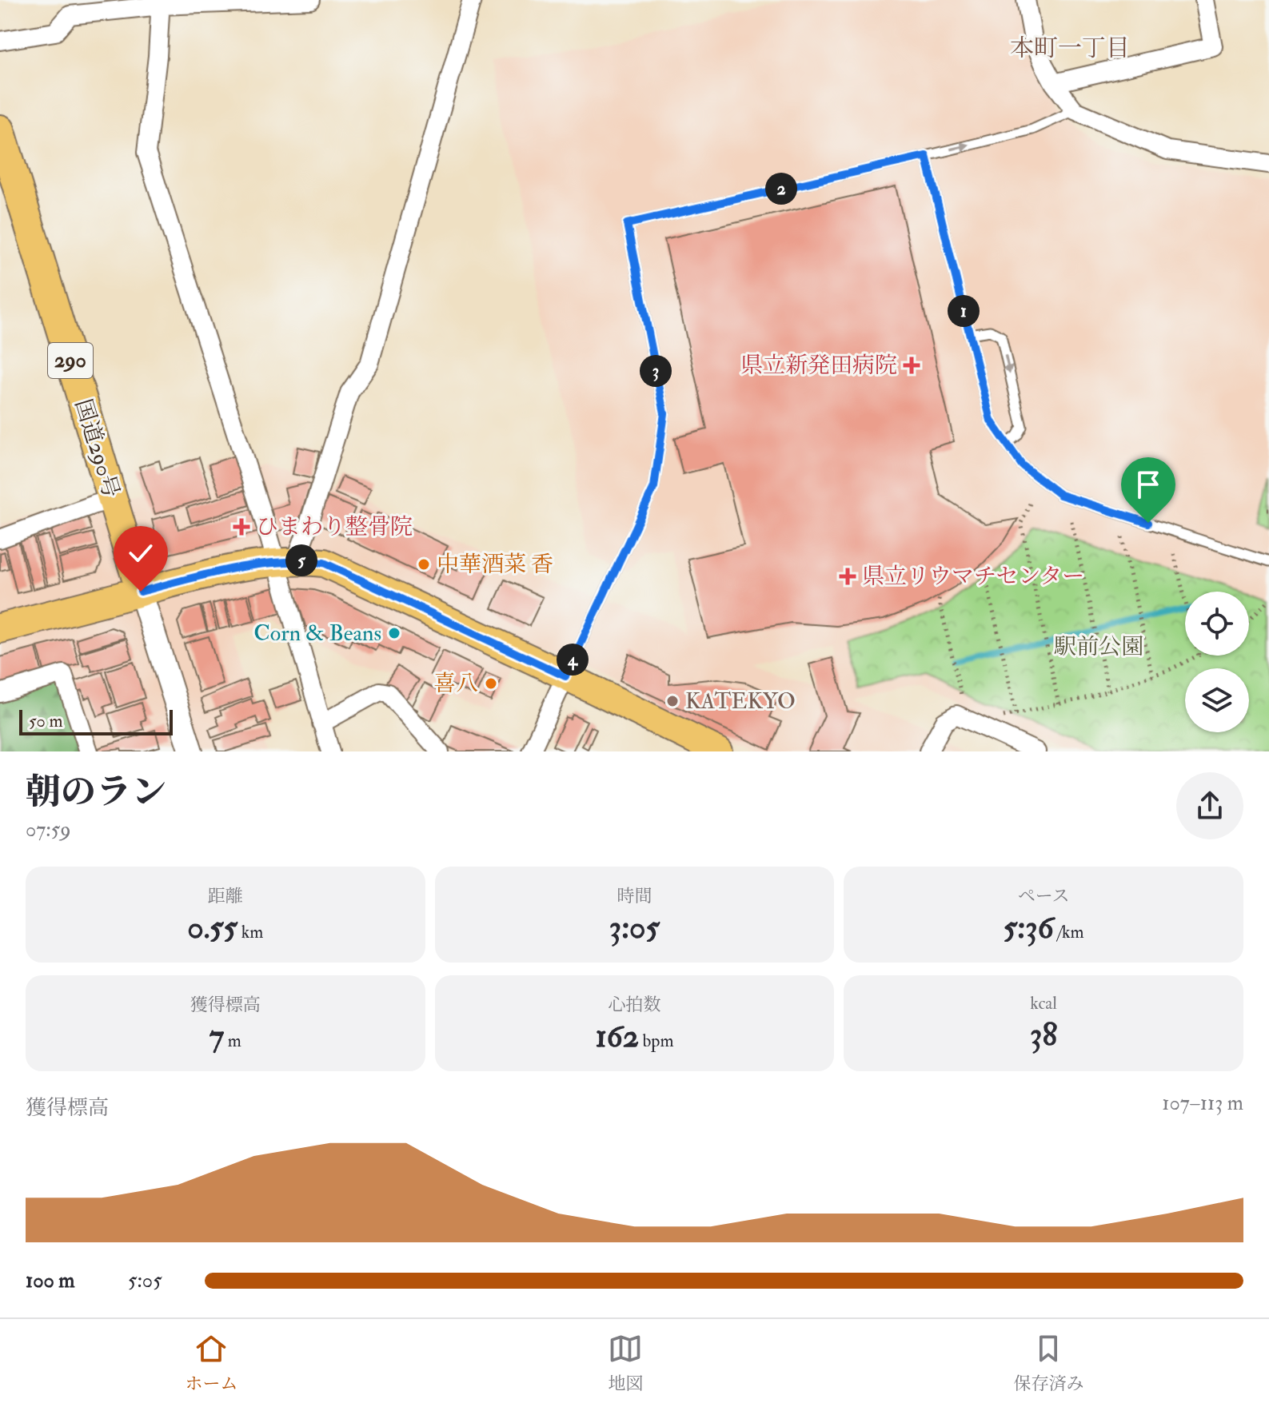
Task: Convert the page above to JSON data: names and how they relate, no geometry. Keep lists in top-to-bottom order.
{
  "streets": {
    "highway": ["290", "国道290号"]
  },
  "districts": ["本町一丁目"],
  "parks": ["駅前公園"],
  "places": {
    "health": ["県立新発田病院", "ひまわり整骨院", "県立リウマチセンター"],
    "other": [
      "中華酒菜 香",
      "Corn & Beans",
      "喜八",
      "KATEKYO"
    ]
  },
  "scale_bar": "50 m",
  "page": {
    "pins": [
      "2",
      "1",
      "3",
      "5",
      "4"
    ],
    "scale": "50 m",
    "heading": ["朝のラン", "07:59"],
    "stats": [
      ["距離", "0.55 km"],
      ["時間", "3:05"],
      ["ペース", "5:36 /km"],
      ["獲得標高", "7 m"],
      ["心拍数", "162 bpm"],
      ["kcal", "38"]
    ],
    "chart": ["獲得標高", "107–113 m"],
    "list": [
      {
        "name": "100 m",
        "note": "5:05"
      }
    ],
    "tabs": ["ホーム", "地図", "保存済み"]
  }
}
